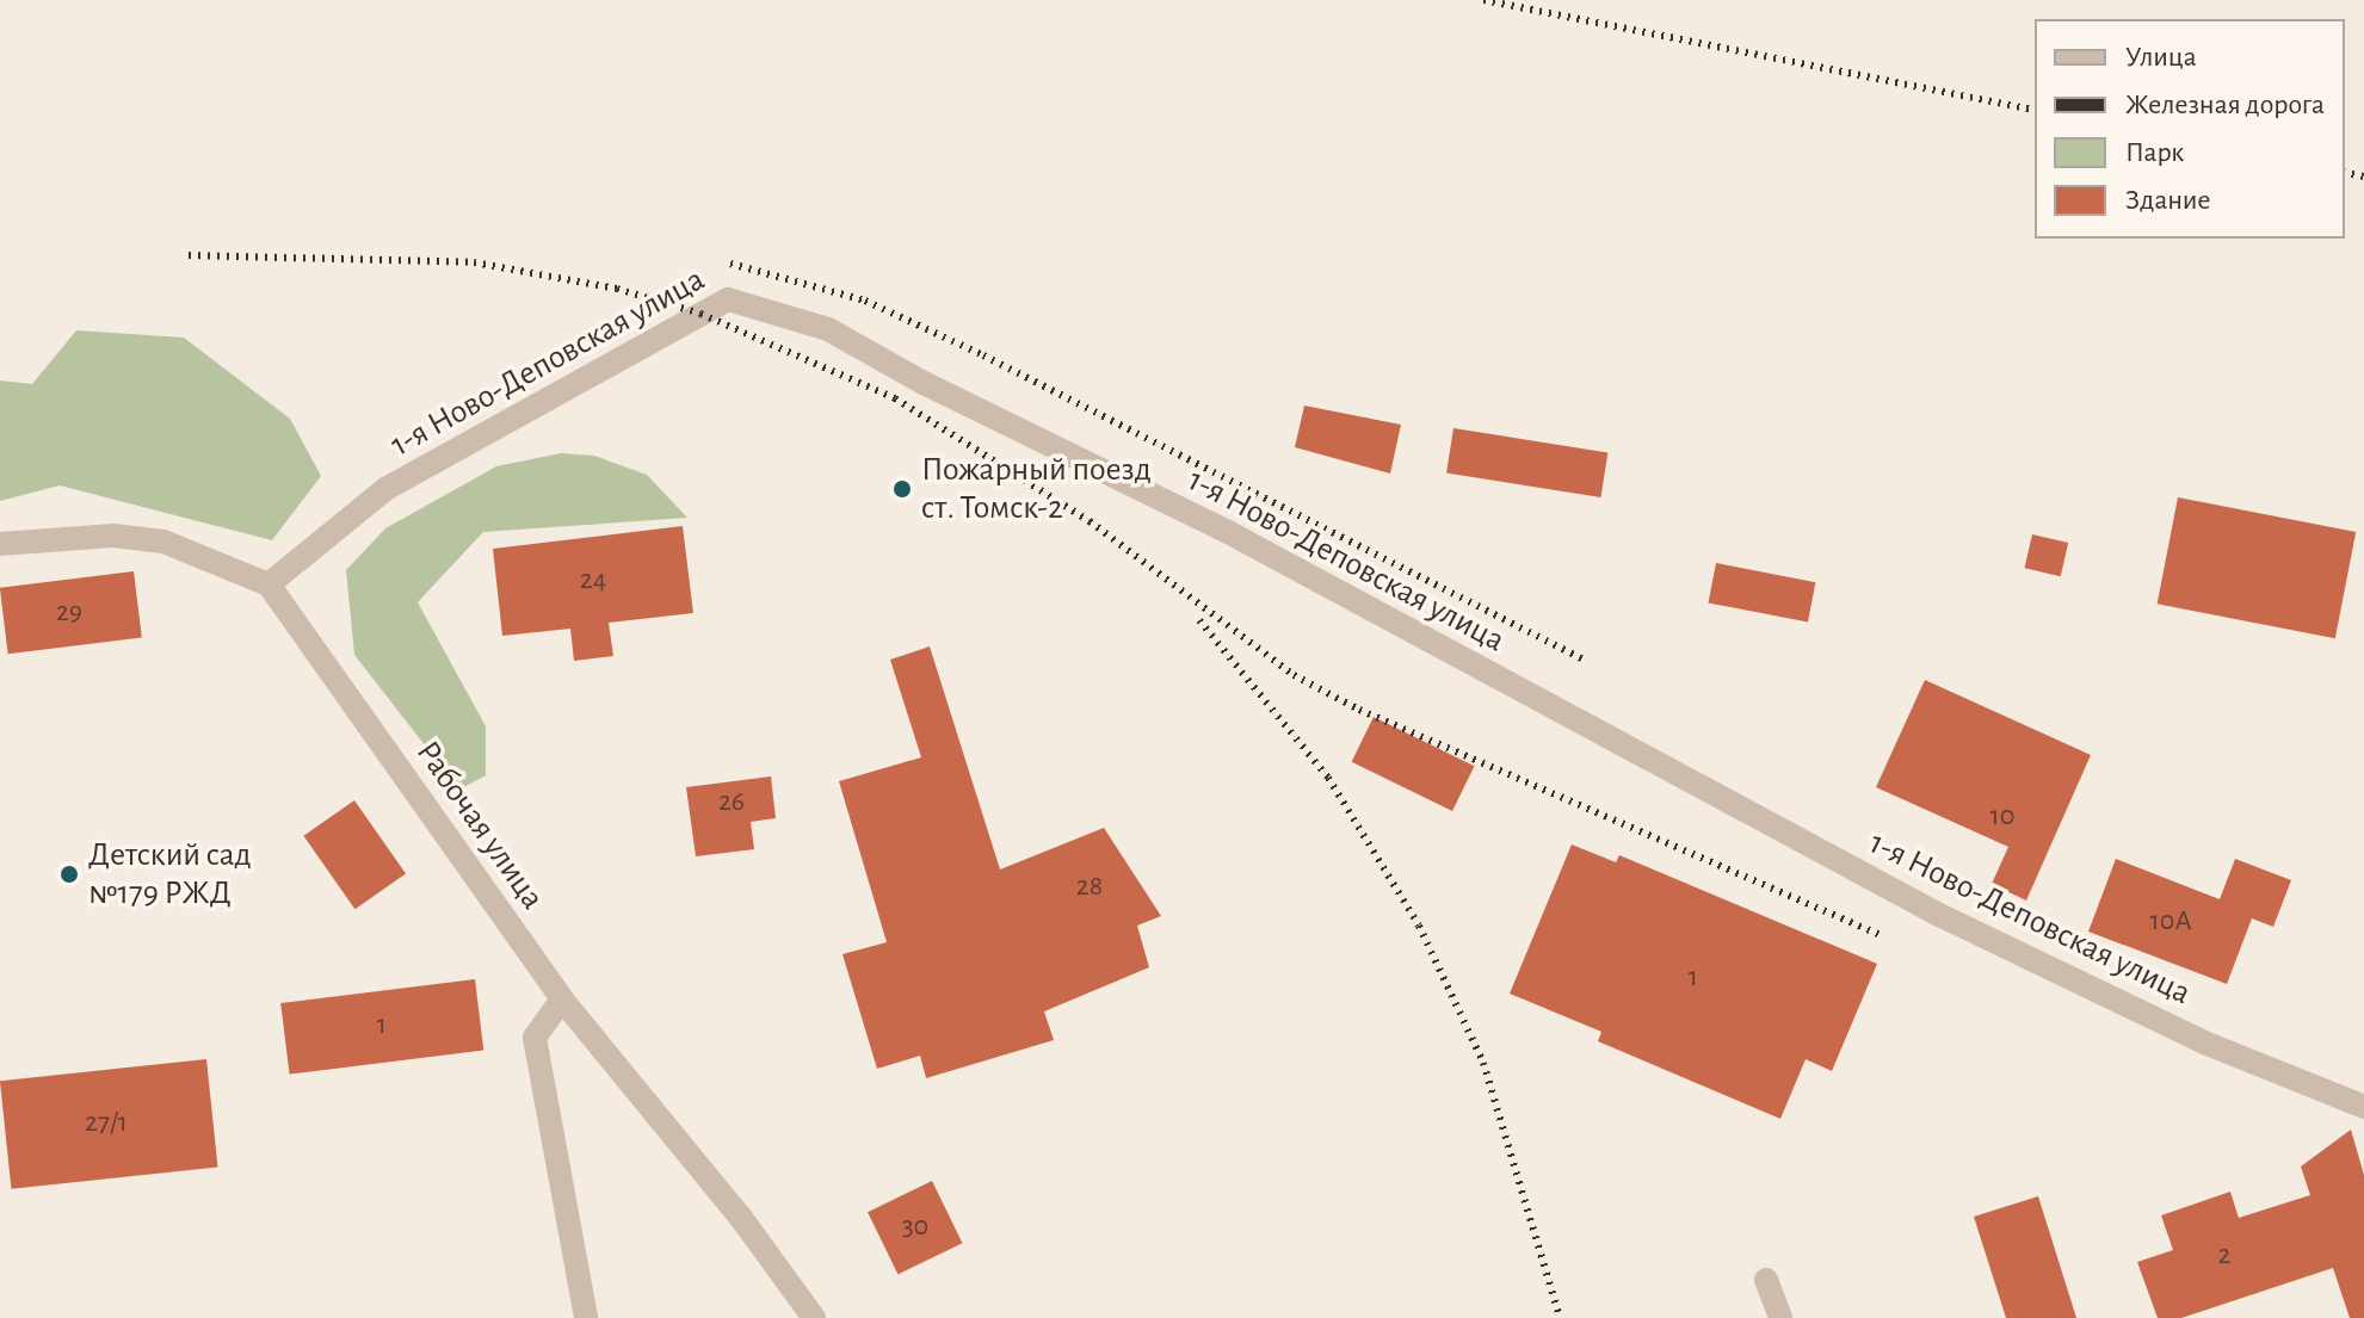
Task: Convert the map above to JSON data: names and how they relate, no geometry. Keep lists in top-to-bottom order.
{
  "streets": {
    "street": ["1-я Ново-Деповская улица", "Рабочая улица"]
  },
  "crossings": [
    ["1-я Ново-Деповская улица", "Рабочая улица"]
  ],
  "places": ["Пожарный поезд ст. Томск-2", "Детский сад №179 РЖД"],
  "house_numbers": [
    "24",
    "29",
    "26",
    "10",
    "28",
    "10А",
    "1",
    "1",
    "27/1",
    "30",
    "2"
  ],
  "legend": [
    "Улица",
    "Железная дорога",
    "Парк",
    "Здание"
  ]
}
